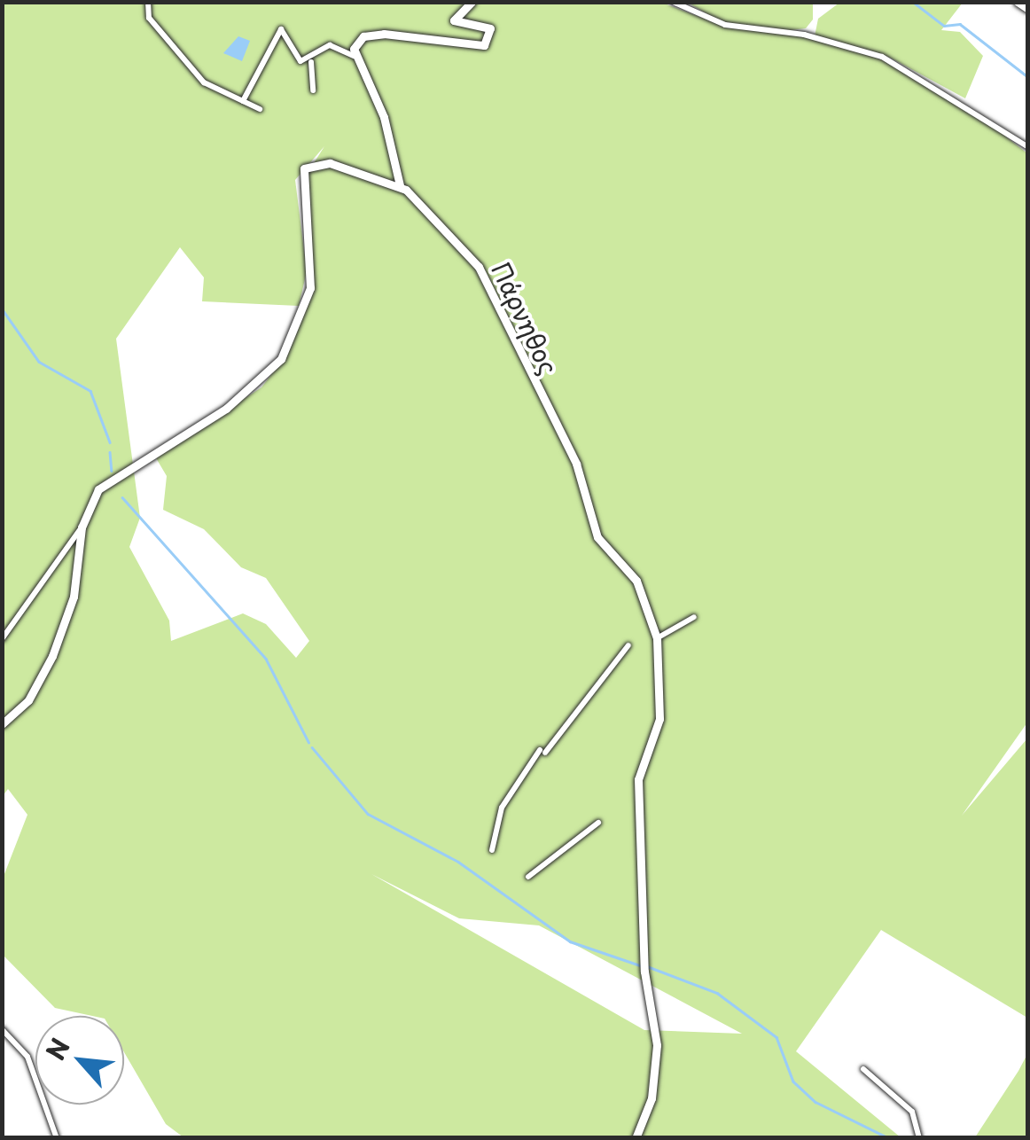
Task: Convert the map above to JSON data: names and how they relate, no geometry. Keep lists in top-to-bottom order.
{
  "streets": {
    "main road": ["Πάρνηθος"]
  },
  "north": "top left"
}
